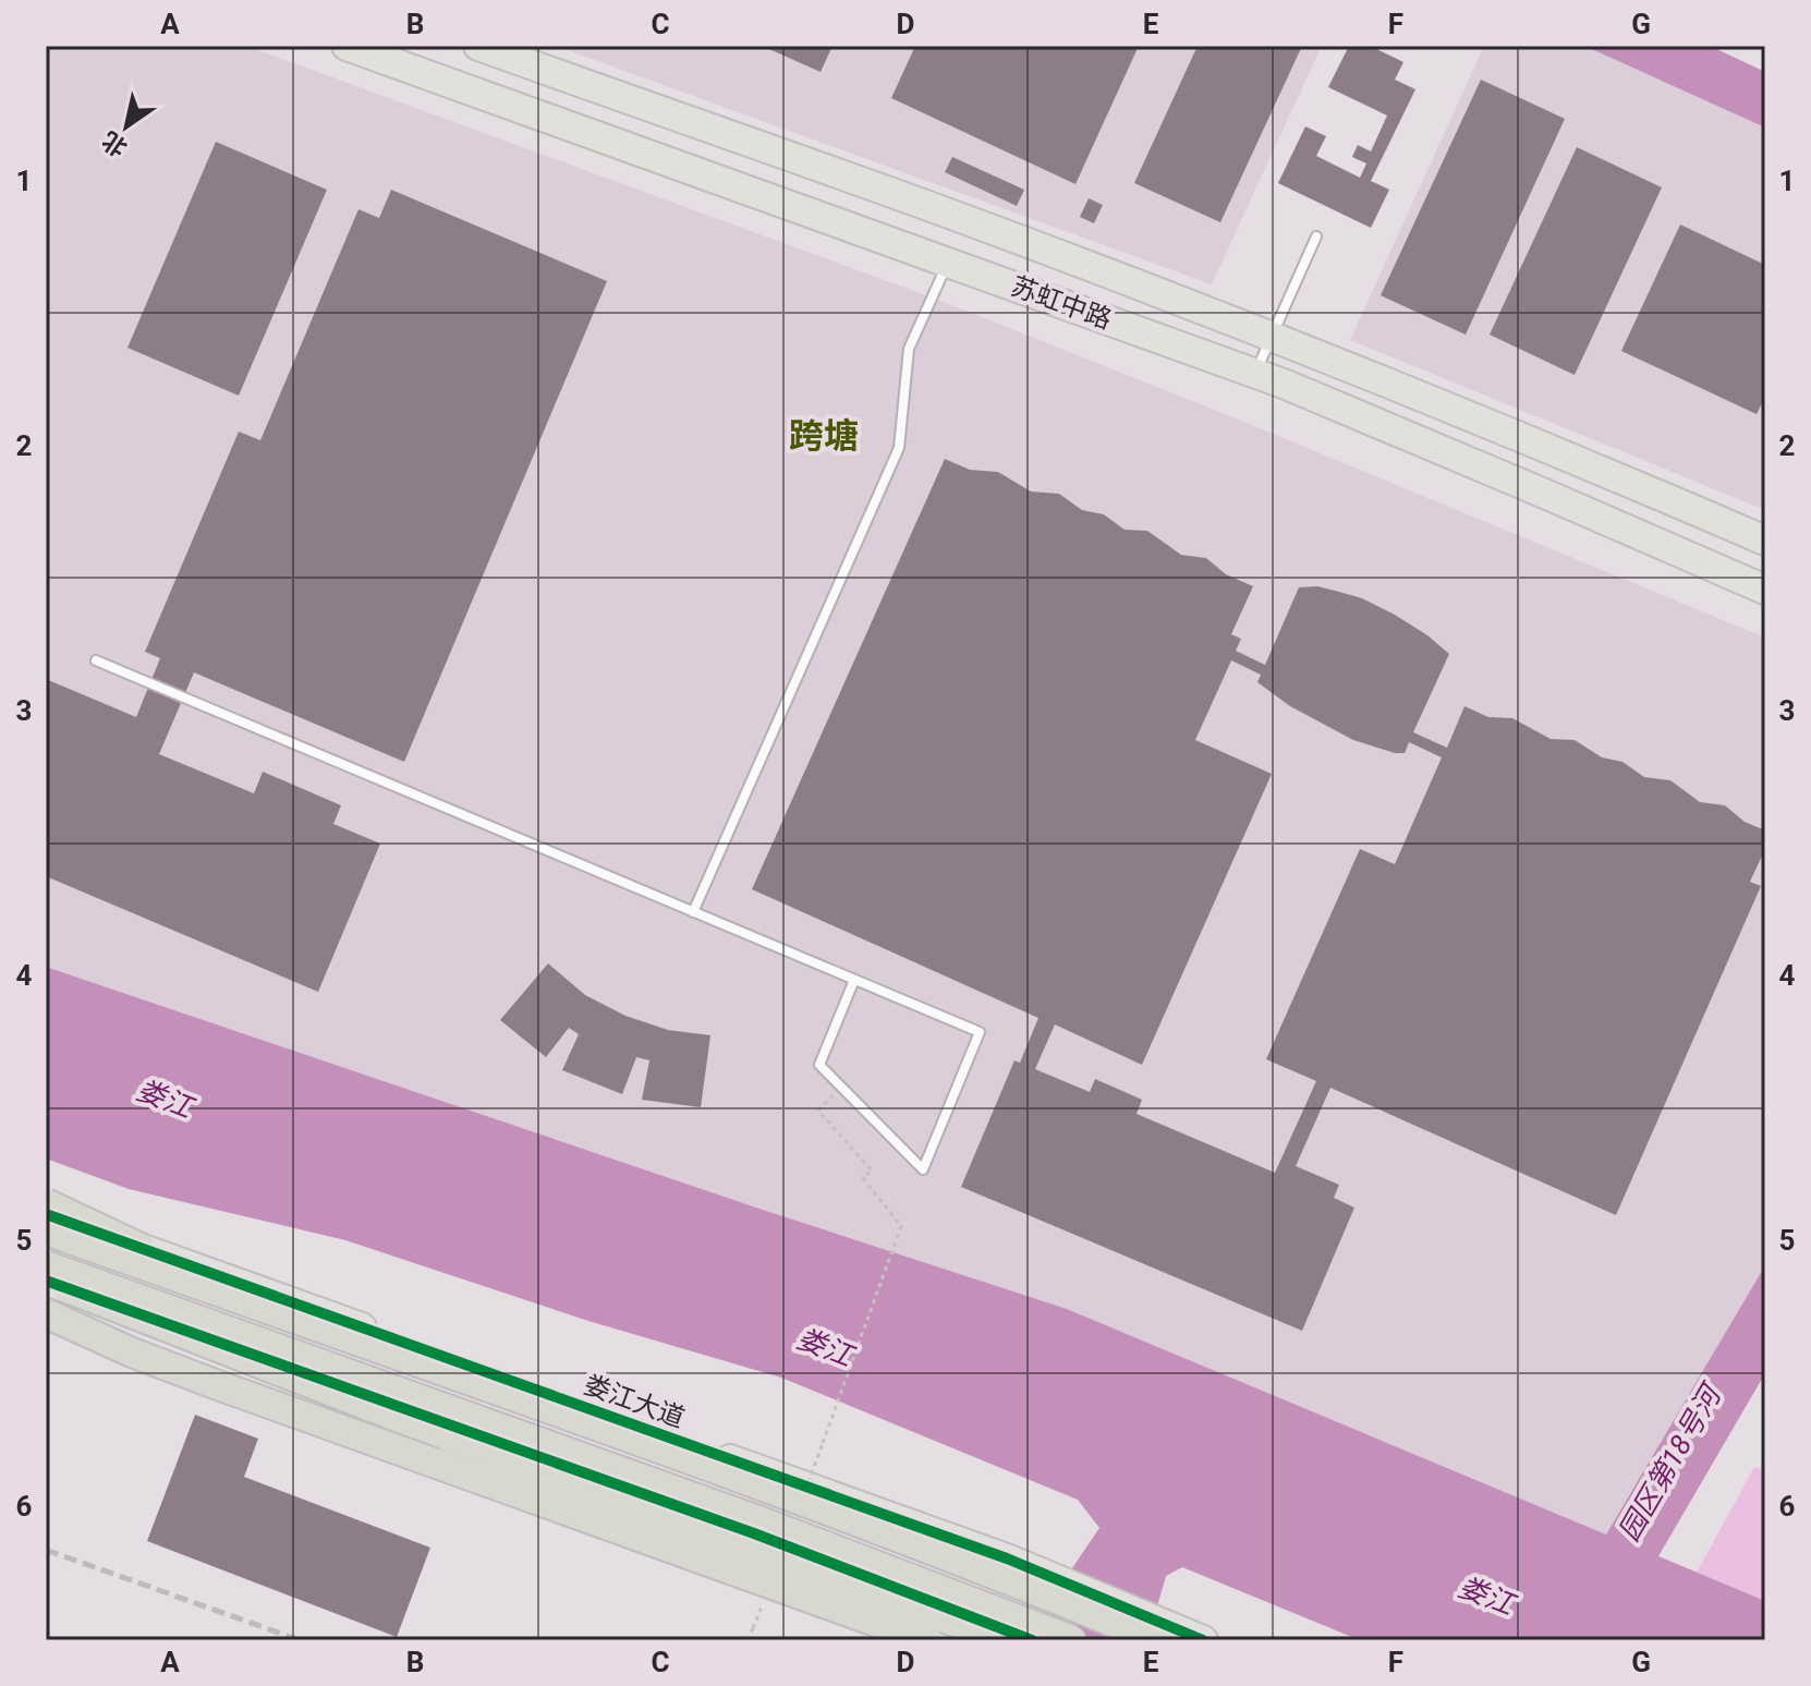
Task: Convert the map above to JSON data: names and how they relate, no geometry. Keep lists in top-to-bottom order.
{
  "streets": {
    "main road": ["苏虹中路", "娄江大道"]
  },
  "districts": ["跨塘"],
  "water": ["娄江", "园区第18号河"],
  "north": "bottom left",
  "grid": {
    "columns": [
      "A",
      "B",
      "C",
      "D",
      "E",
      "F",
      "G"
    ],
    "rows": [
      "1",
      "2",
      "3",
      "4",
      "5",
      "6"
    ]
  }
}
